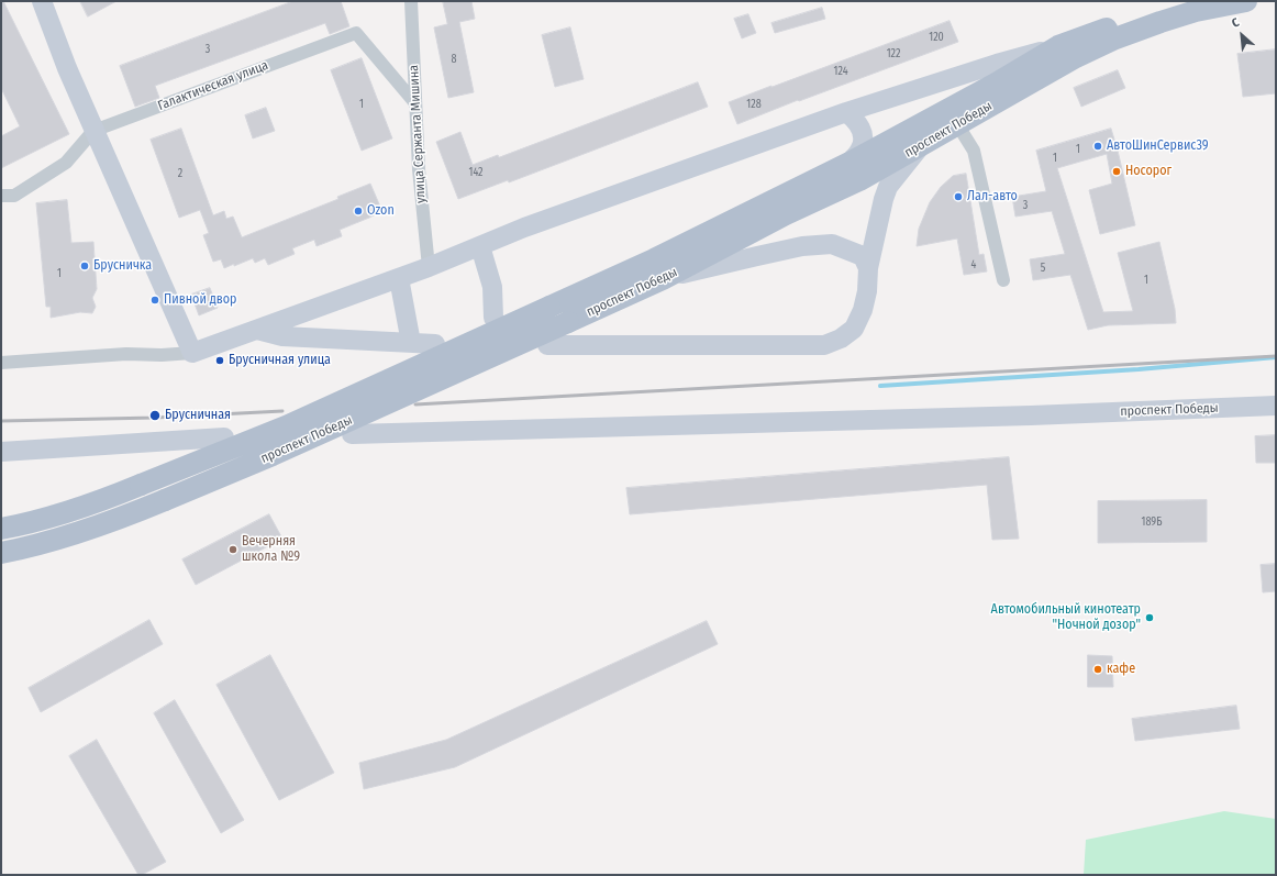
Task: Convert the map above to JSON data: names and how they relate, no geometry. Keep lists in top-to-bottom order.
{
  "streets": {
    "main road": ["проспект Победы"],
    "street": ["Галактическая улица", "улица Сержанта Мишина"]
  },
  "crossings": [
    ["Галактическая улица", "улица Сержанта Мишина"]
  ],
  "places": [
    "АвтоШинСервис39",
    "Носорог",
    "Лал-авто",
    "Ozon",
    "Брусничка",
    "Пивной двор",
    "Брусничная улица",
    "Брусничная",
    "Вечерняя школа №9",
    "Автомобильный кинотеатр \"Ночной дозор\"",
    "кафе"
  ],
  "house_numbers": [
    "120",
    "3",
    "122",
    "8",
    "124",
    "1",
    "128",
    "1",
    "1",
    "142",
    "2",
    "3",
    "4",
    "5",
    "1",
    "1",
    "189Б"
  ],
  "north": "top left"
}
